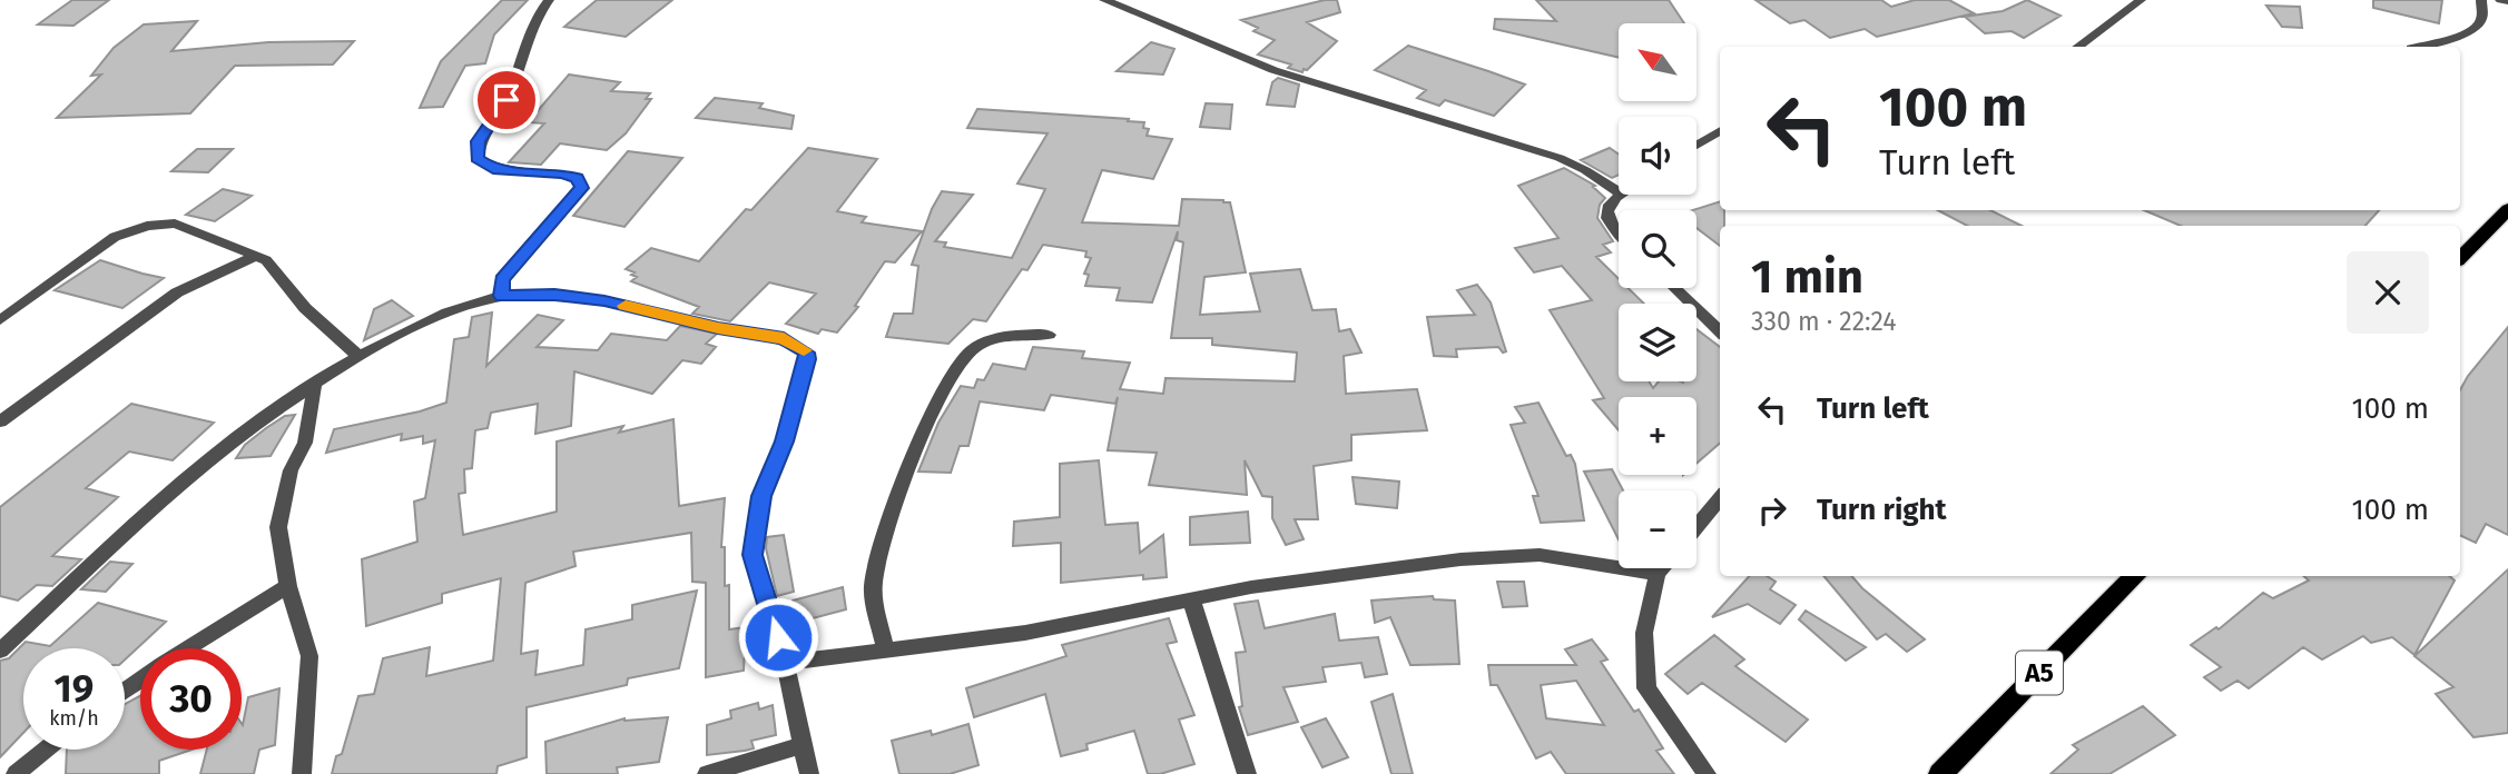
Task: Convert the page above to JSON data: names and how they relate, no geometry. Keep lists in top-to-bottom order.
{
  "streets": {
    "main road": ["A5"]
  },
  "north": "top left",
  "page": {
    "map_buttons": ["+", "−"],
    "turn": ["100 m", "Turn left"],
    "heading": ["1 min", "330 m · 22:24"],
    "list": [
      {
        "name": "Turn left",
        "value": "100 m"
      },
      {
        "name": "Turn right",
        "value": "100 m"
      }
    ],
    "speed": "19 km/h",
    "limit": "30"
  }
}
